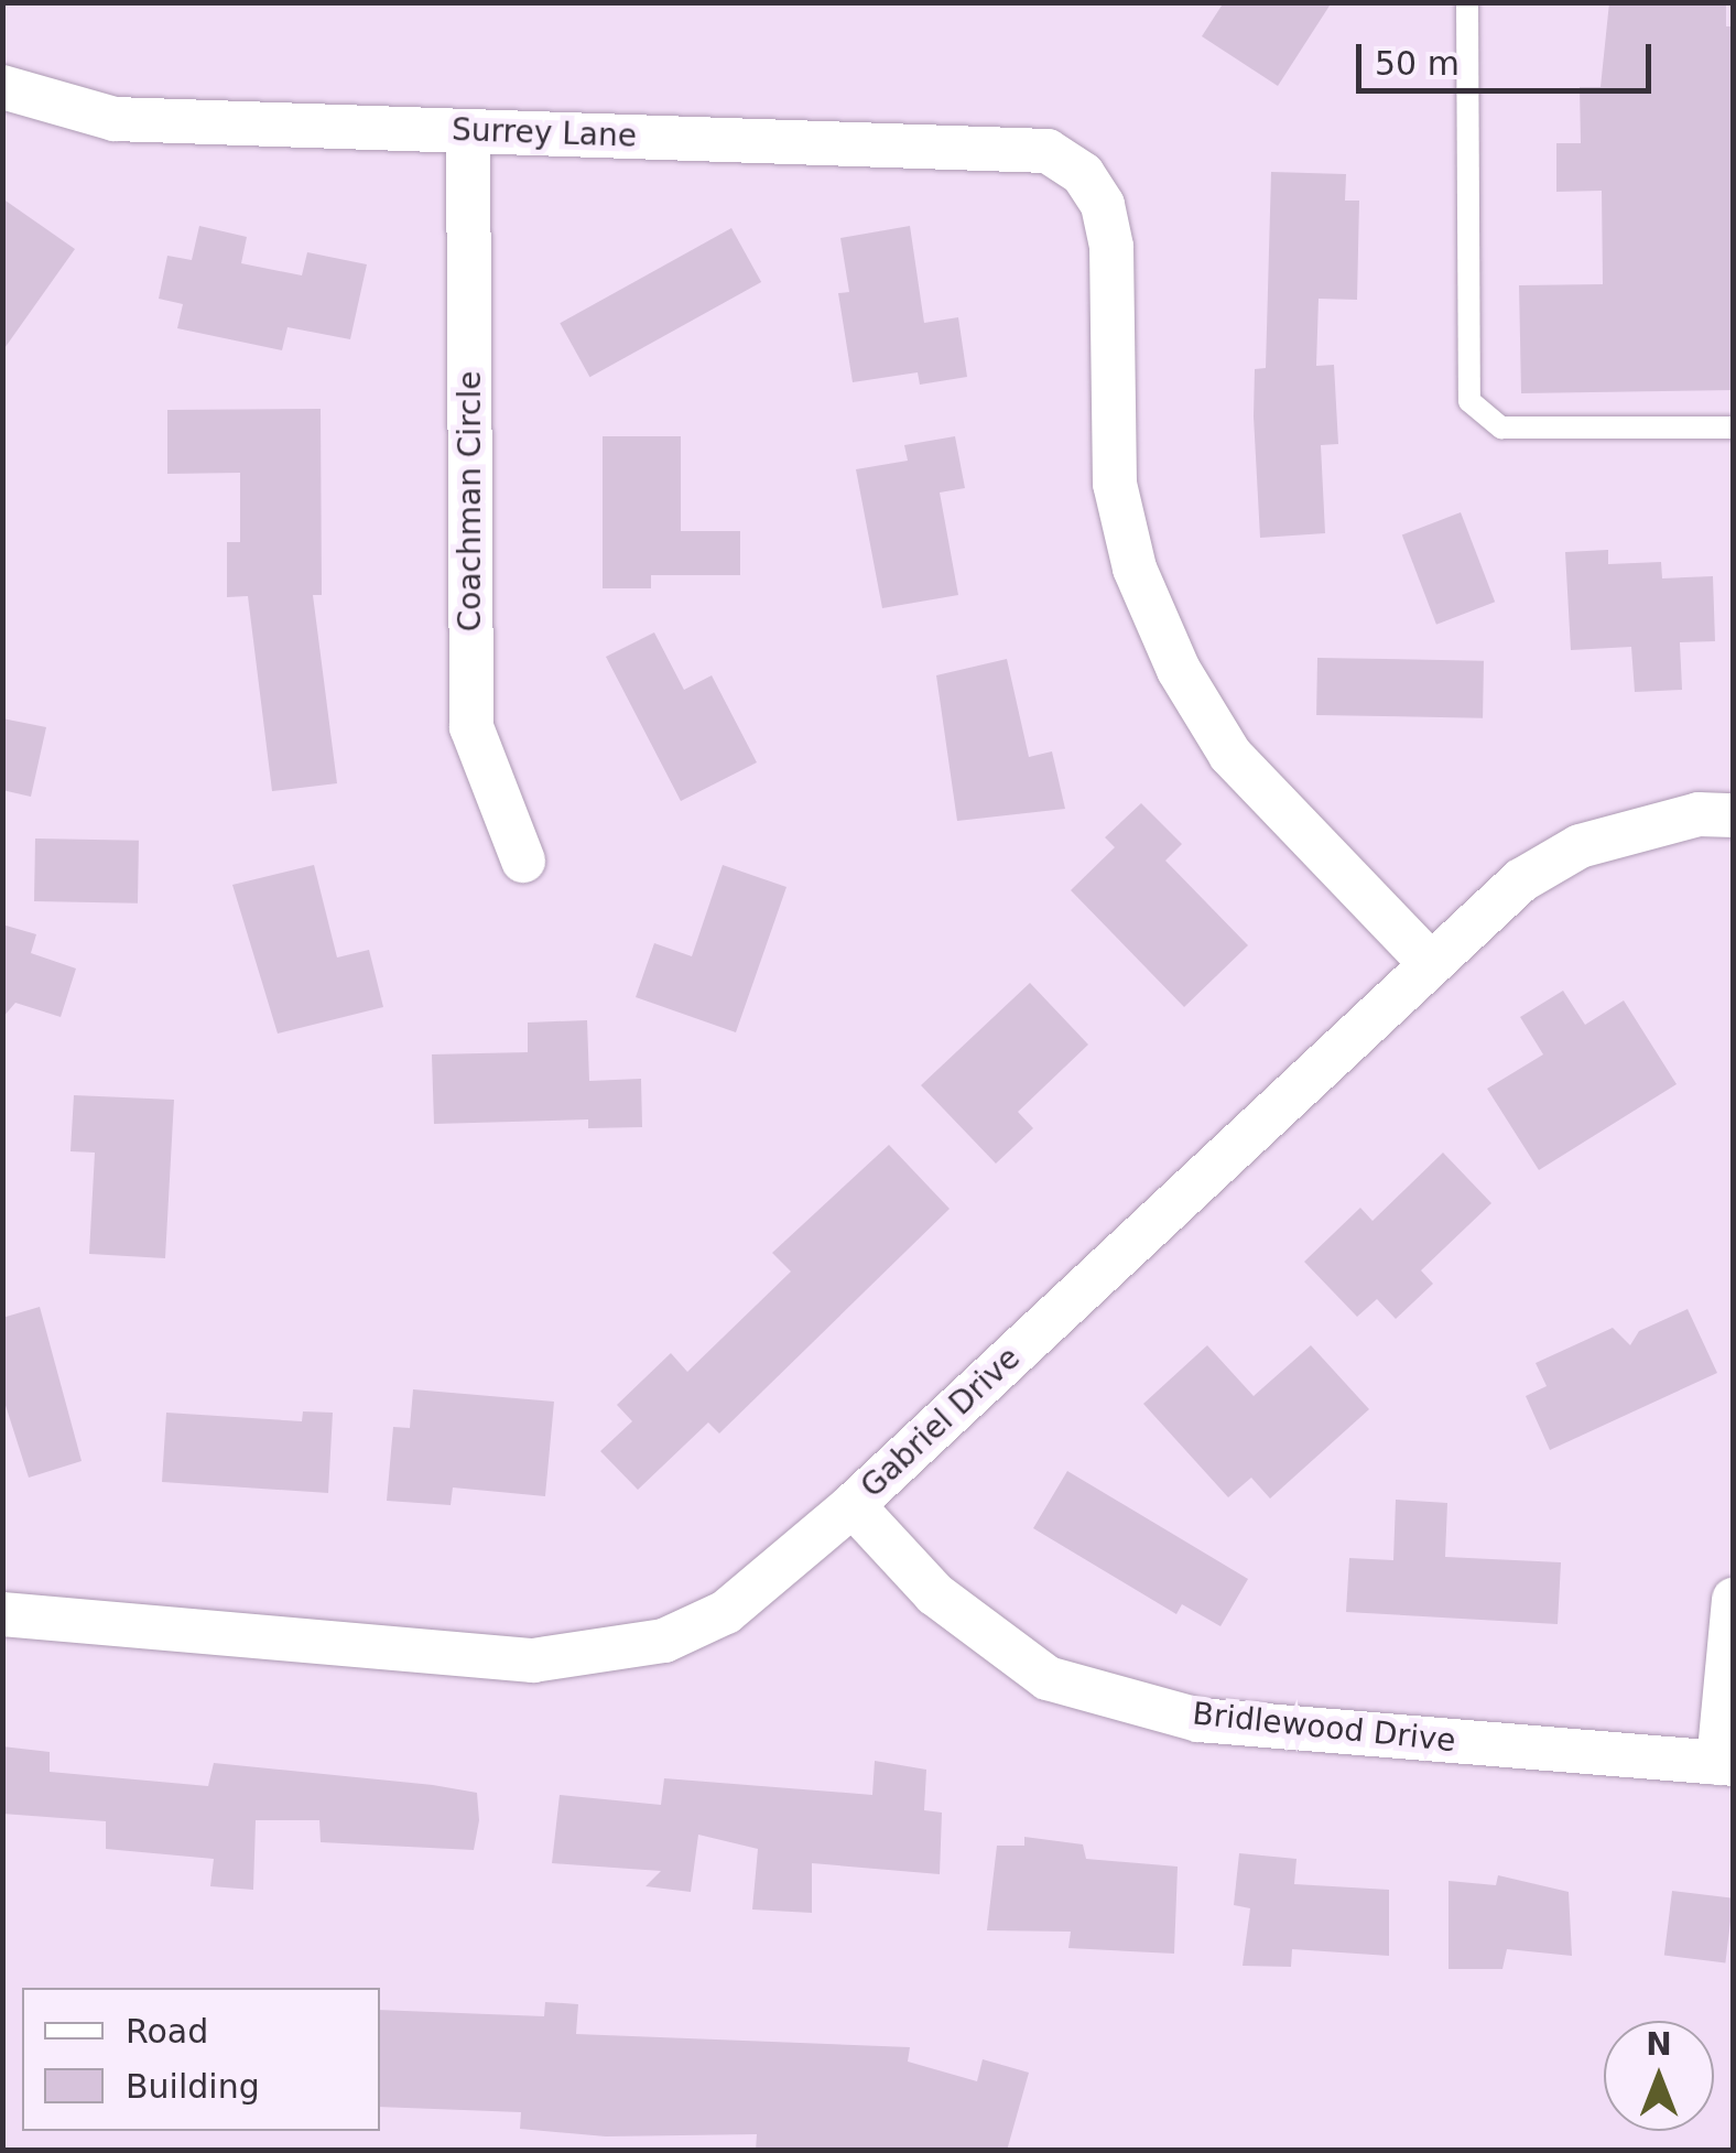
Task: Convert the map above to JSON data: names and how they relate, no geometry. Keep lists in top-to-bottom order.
{
  "streets": {
    "street": [
      "Surrey Lane",
      "Coachman Circle",
      "Gabriel Drive",
      "Bridlewood Drive"
    ]
  },
  "crossings": [
    ["Surrey Lane", "Coachman Circle"],
    ["Surrey Lane", "Gabriel Drive"],
    ["Gabriel Drive", "Bridlewood Drive"]
  ],
  "legend": ["Road", "Building"],
  "scale_bar": "50 m",
  "north": "top"
}
